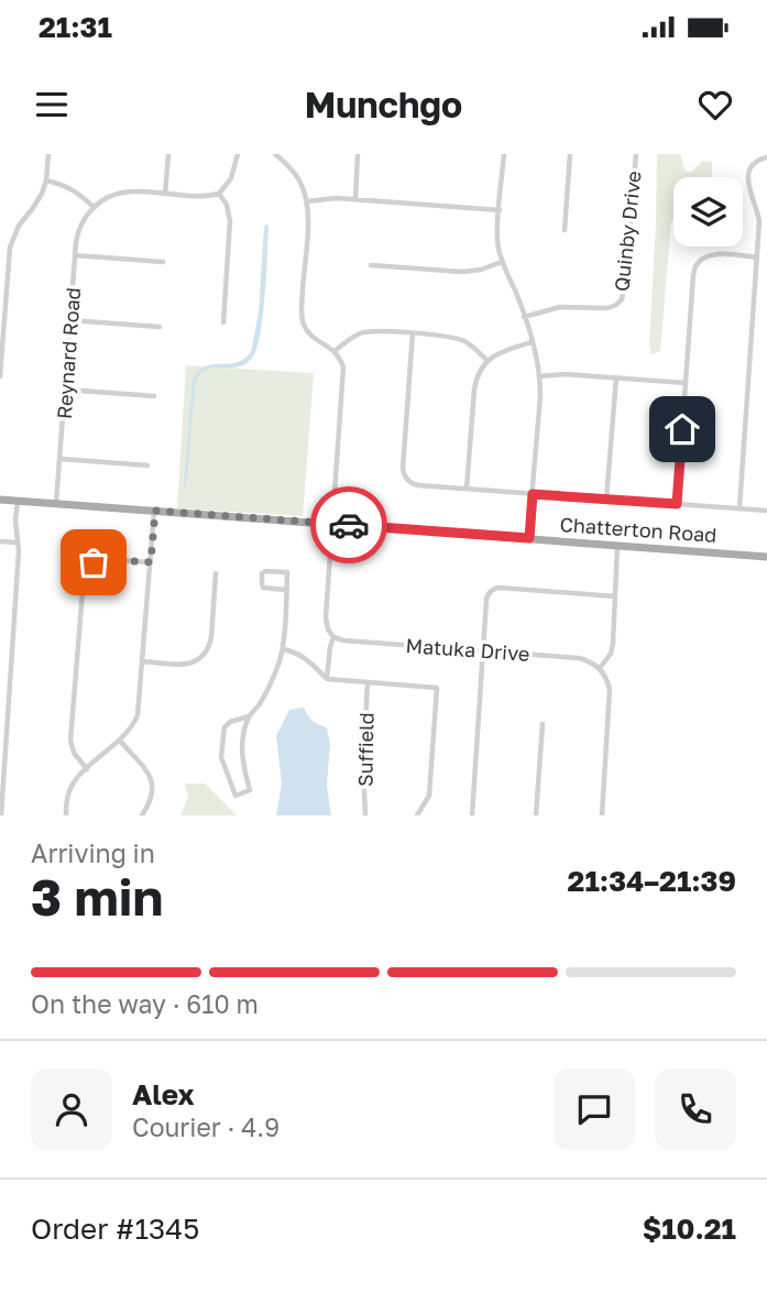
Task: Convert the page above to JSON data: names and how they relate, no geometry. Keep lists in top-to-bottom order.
{
  "streets": {
    "main road": ["Chatterton Road"],
    "street": [
      "Quinby Drive",
      "Reynard Road",
      "Matuka Drive",
      "Suffield"
    ]
  },
  "crossings": [
    ["Reynard Road", "Chatterton Road"]
  ],
  "page": {
    "status": "21:31",
    "header": "Munchgo",
    "heading": ["3 min", "Arriving in", "21:34–21:39"],
    "panel": [
      "Alex",
      "Courier · 4.9",
      "Order #1345",
      "$10.21"
    ],
    "bar": "On the way · 610 m"
  }
}
